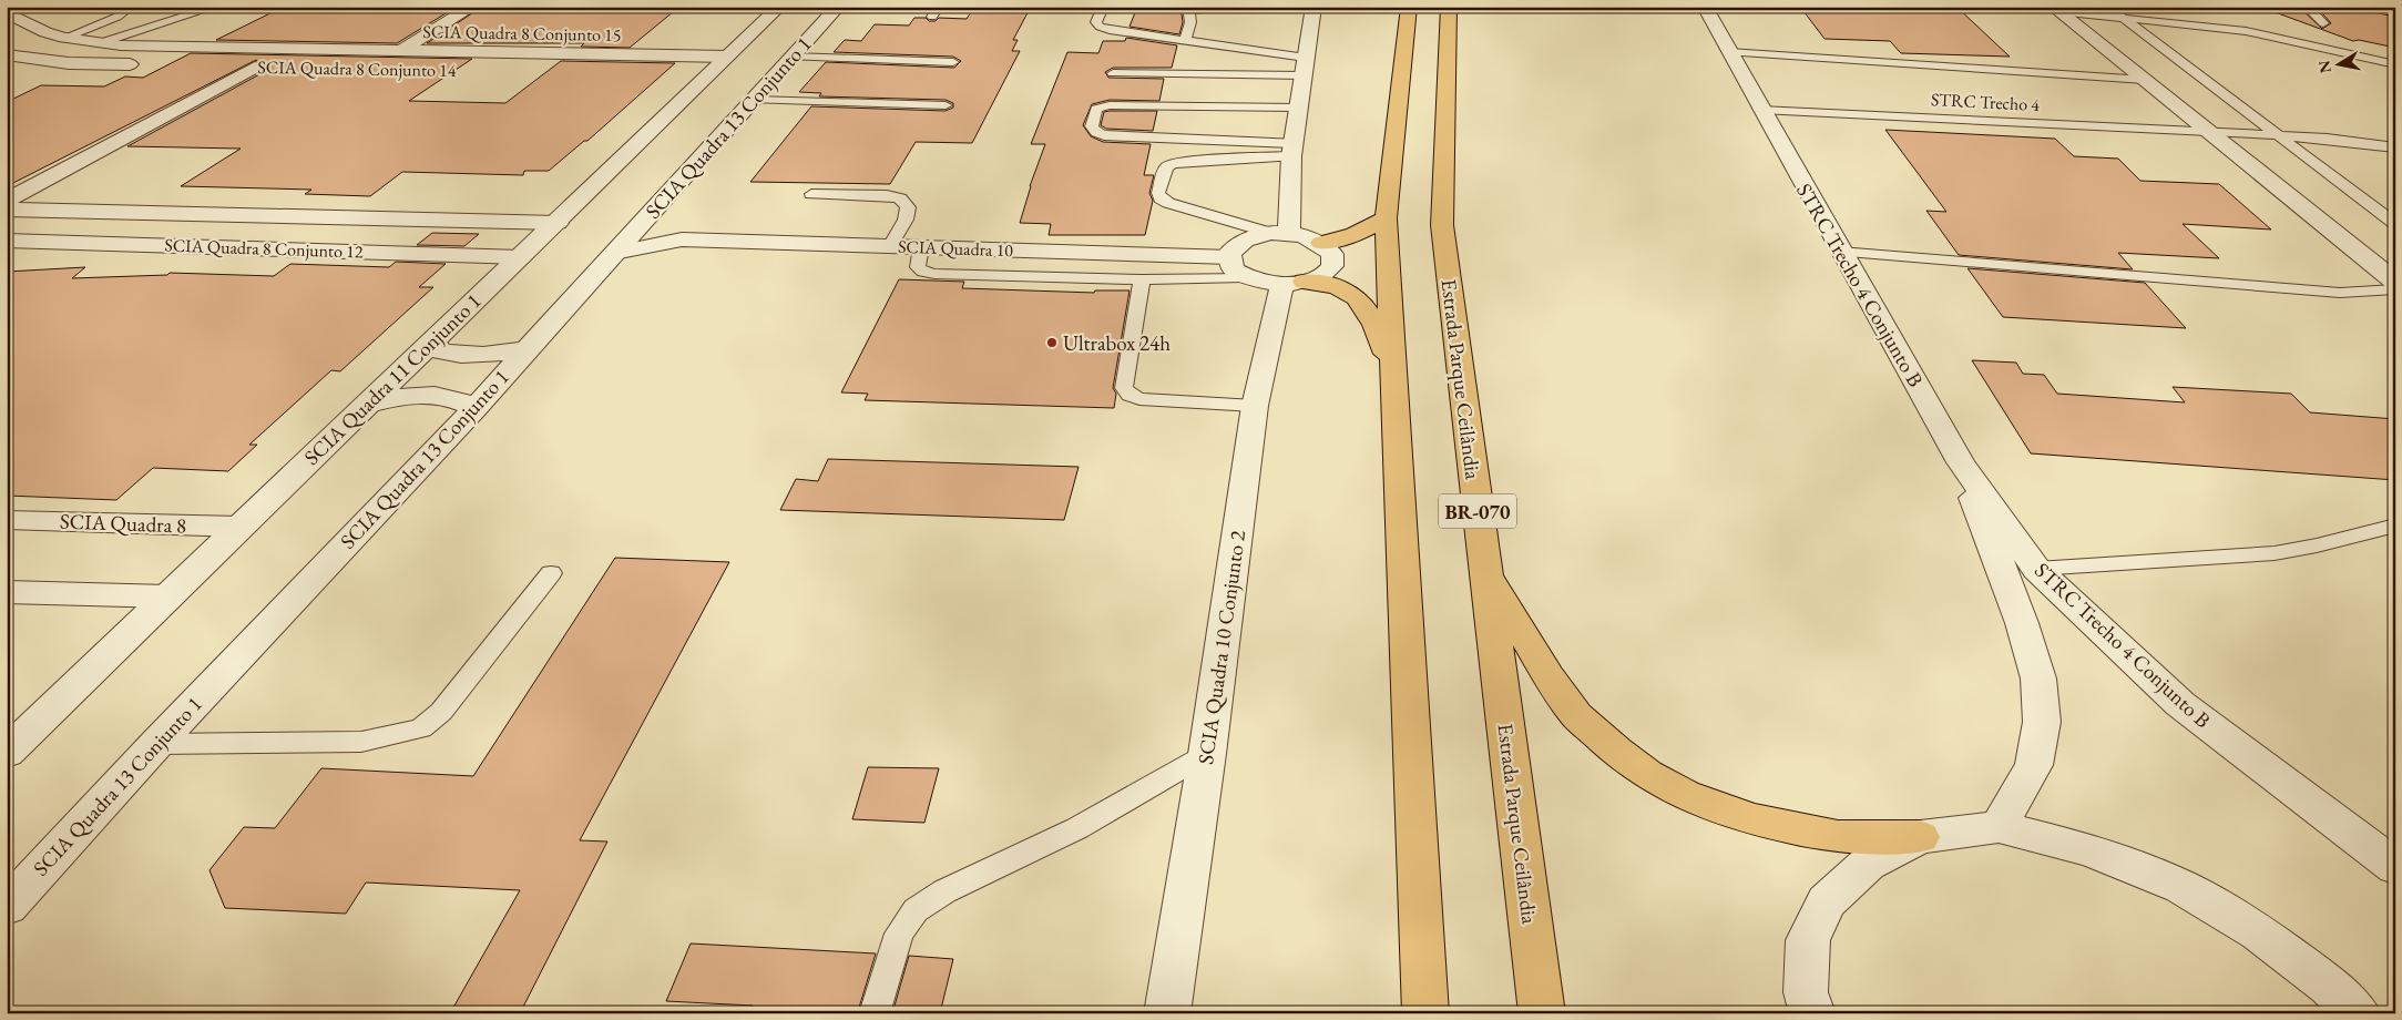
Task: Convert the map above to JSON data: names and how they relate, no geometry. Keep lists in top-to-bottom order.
{
  "streets": {
    "highway": ["Estrada Parque Ceilândia", "BR-070"],
    "street": [
      "SCIA Quadra 8 Conjunto 15",
      "SCIA Quadra 8 Conjunto 14",
      "SCIA Quadra 13 Conjunto 1",
      "SCIA Quadra 8 Conjunto 12",
      "SCIA Quadra 10",
      "STRC Trecho 4 Conjunto B",
      "SCIA Quadra 11 Conjunto 1",
      "SCIA Quadra 8",
      "SCIA Quadra 10 Conjunto 2"
    ],
    "lane": ["STRC Trecho 4"]
  },
  "crossings": [
    ["SCIA Quadra 8 Conjunto 15", "SCIA Quadra 11 Conjunto 1"],
    ["STRC Trecho 4", "STRC Trecho 4 Conjunto B"],
    ["SCIA Quadra 13 Conjunto 1", "SCIA Quadra 10"],
    ["SCIA Quadra 13 Conjunto 1", "SCIA Quadra 11 Conjunto 1"],
    ["SCIA Quadra 8 Conjunto 12", "SCIA Quadra 11 Conjunto 1"],
    ["SCIA Quadra 11 Conjunto 1", "SCIA Quadra 8"]
  ],
  "places": ["Ultrabox 24h"],
  "north": "left"
}
